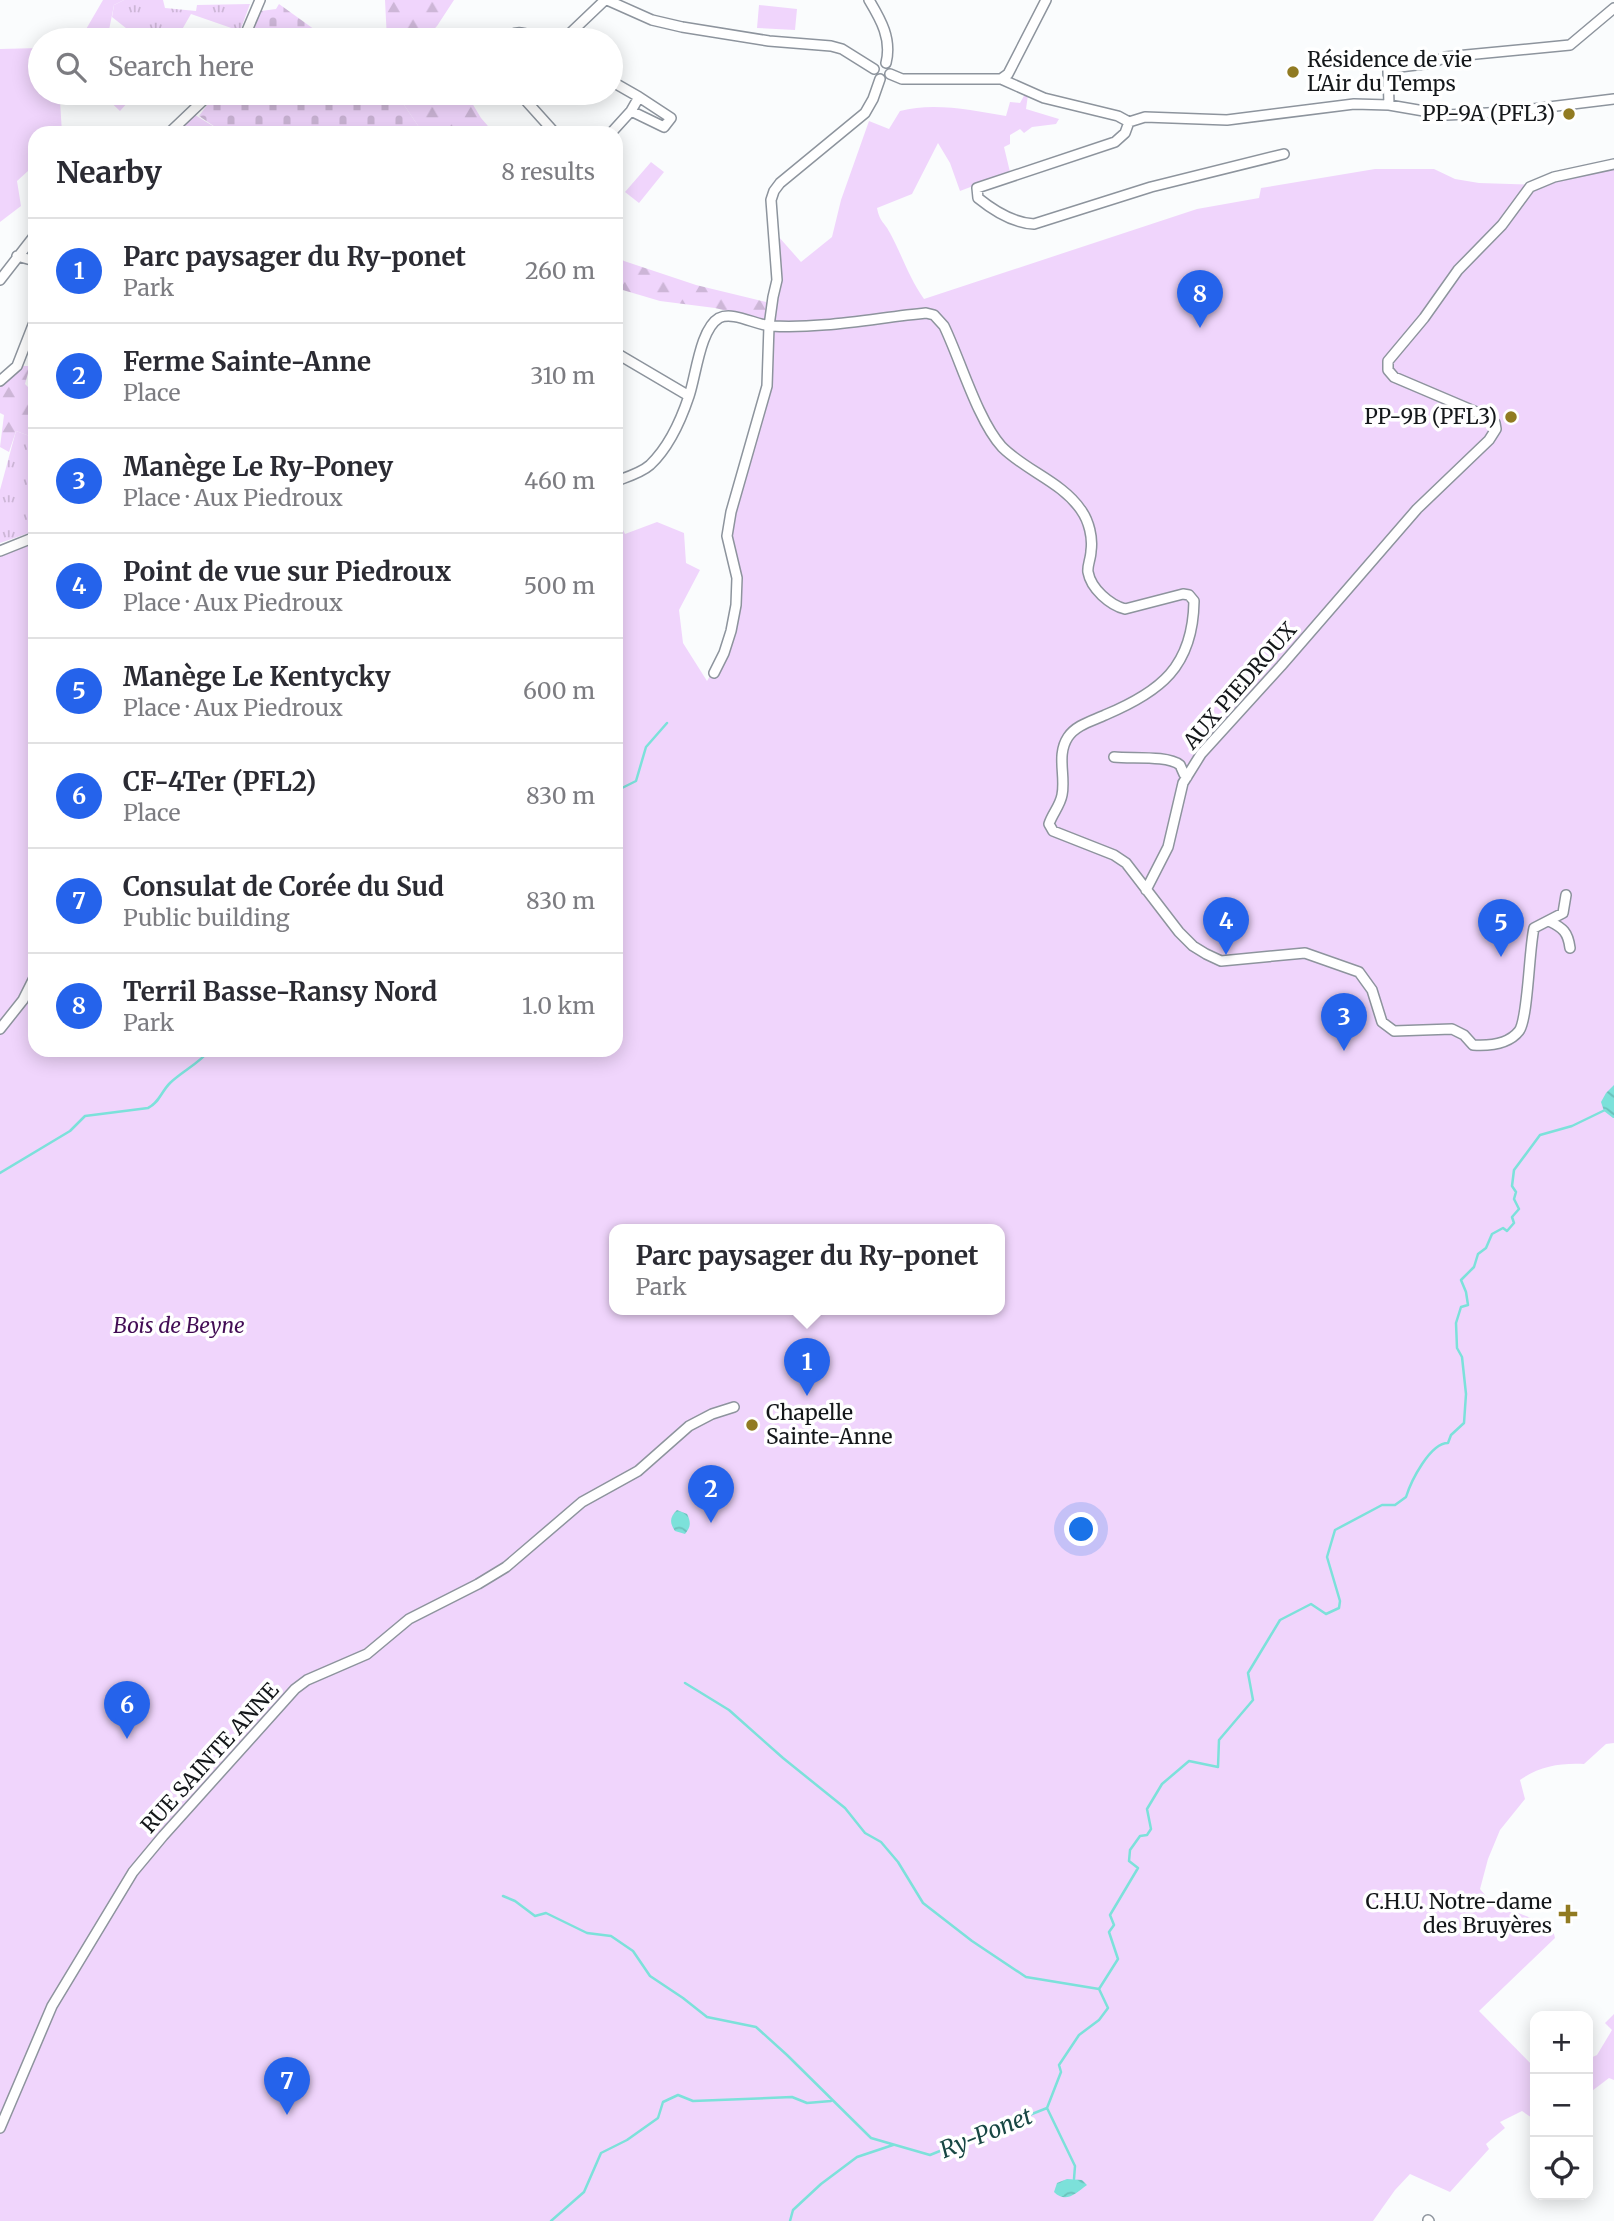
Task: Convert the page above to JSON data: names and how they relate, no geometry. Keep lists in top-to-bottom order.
{
  "streets": {
    "street": ["AUX PIEDROUX", "RUE SAINTE ANNE"]
  },
  "water": ["Ry-Ponet"],
  "parks": ["Bois de Beyne"],
  "places": {
    "other": [
      "Résidence de vie L'Air du Temps",
      "PP-9A (PFL3)",
      "PP-9B (PFL3)",
      "Chapelle Sainte-Anne"
    ],
    "health": ["C.H.U. Notre-dame des Bruyères"]
  },
  "page": {
    "search": "Search here",
    "heading": ["Nearby", "8 results"],
    "list": [
      {
        "mark": "1",
        "name": "Parc paysager du Ry-ponet",
        "note": "Park",
        "value": "260 m"
      },
      {
        "mark": "2",
        "name": "Ferme Sainte-Anne",
        "note": "Place",
        "value": "310 m"
      },
      {
        "mark": "3",
        "name": "Manège Le Ry-Poney",
        "note": "Place · Aux Piedroux",
        "value": "460 m"
      },
      {
        "mark": "4",
        "name": "Point de vue sur Piedroux",
        "note": "Place · Aux Piedroux",
        "value": "500 m"
      },
      {
        "mark": "5",
        "name": "Manège Le Kentycky",
        "note": "Place · Aux Piedroux",
        "value": "600 m"
      },
      {
        "mark": "6",
        "name": "CF-4Ter (PFL2)",
        "note": "Place",
        "value": "830 m"
      },
      {
        "mark": "7",
        "name": "Consulat de Corée du Sud",
        "note": "Public building",
        "value": "830 m"
      },
      {
        "mark": "8",
        "name": "Terril Basse-Ransy Nord",
        "note": "Park",
        "value": "1.0 km"
      }
    ],
    "pins": [
      "8",
      "4",
      "5",
      "3",
      "1",
      "2",
      "6",
      "7"
    ],
    "popup": ["Parc paysager du Ry-ponet", "Park"],
    "map_buttons": ["+", "−"]
  }
}
